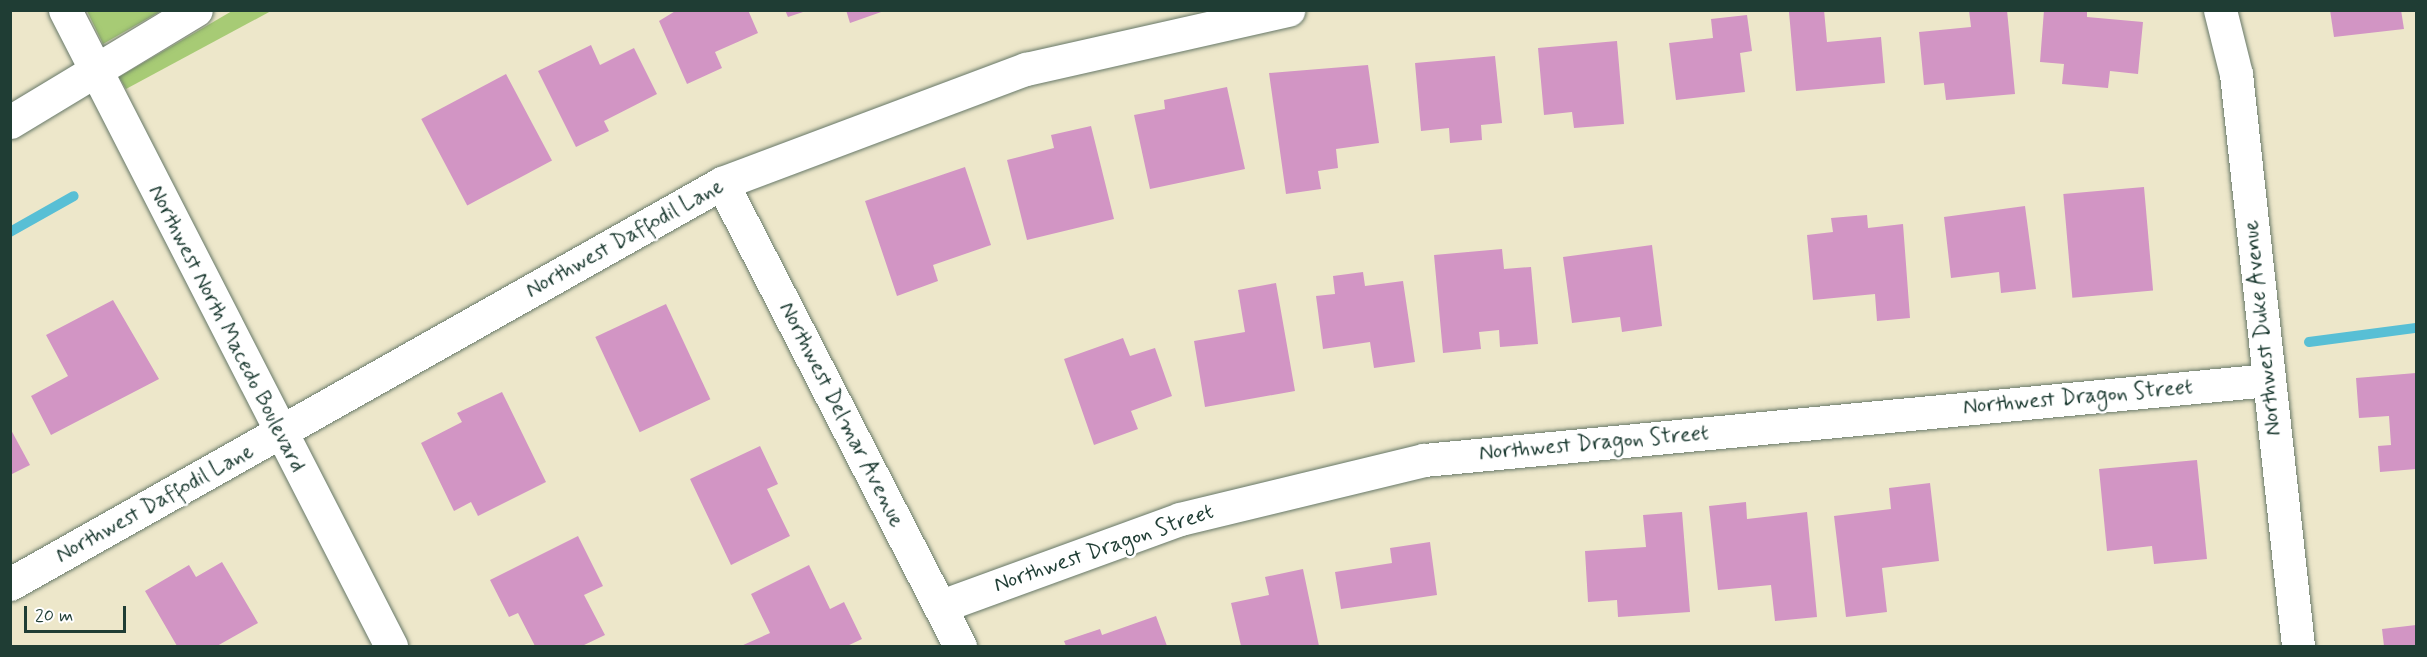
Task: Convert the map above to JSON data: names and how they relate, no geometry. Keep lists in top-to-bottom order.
{
  "streets": {
    "street": [
      "Northwest Daffodil Lane",
      "Northwest Duke Avenue",
      "Northwest North Macedo Boulevard",
      "Northwest Dragon Street",
      "Northwest Delmar Avenue"
    ]
  },
  "crossings": [
    ["Northwest Daffodil Lane", "Northwest North Macedo Boulevard"],
    ["Northwest Daffodil Lane", "Northwest Delmar Avenue"],
    ["Northwest Duke Avenue", "Northwest Dragon Street"],
    ["Northwest Dragon Street", "Northwest Delmar Avenue"]
  ],
  "scale_bar": "20 m"
}
